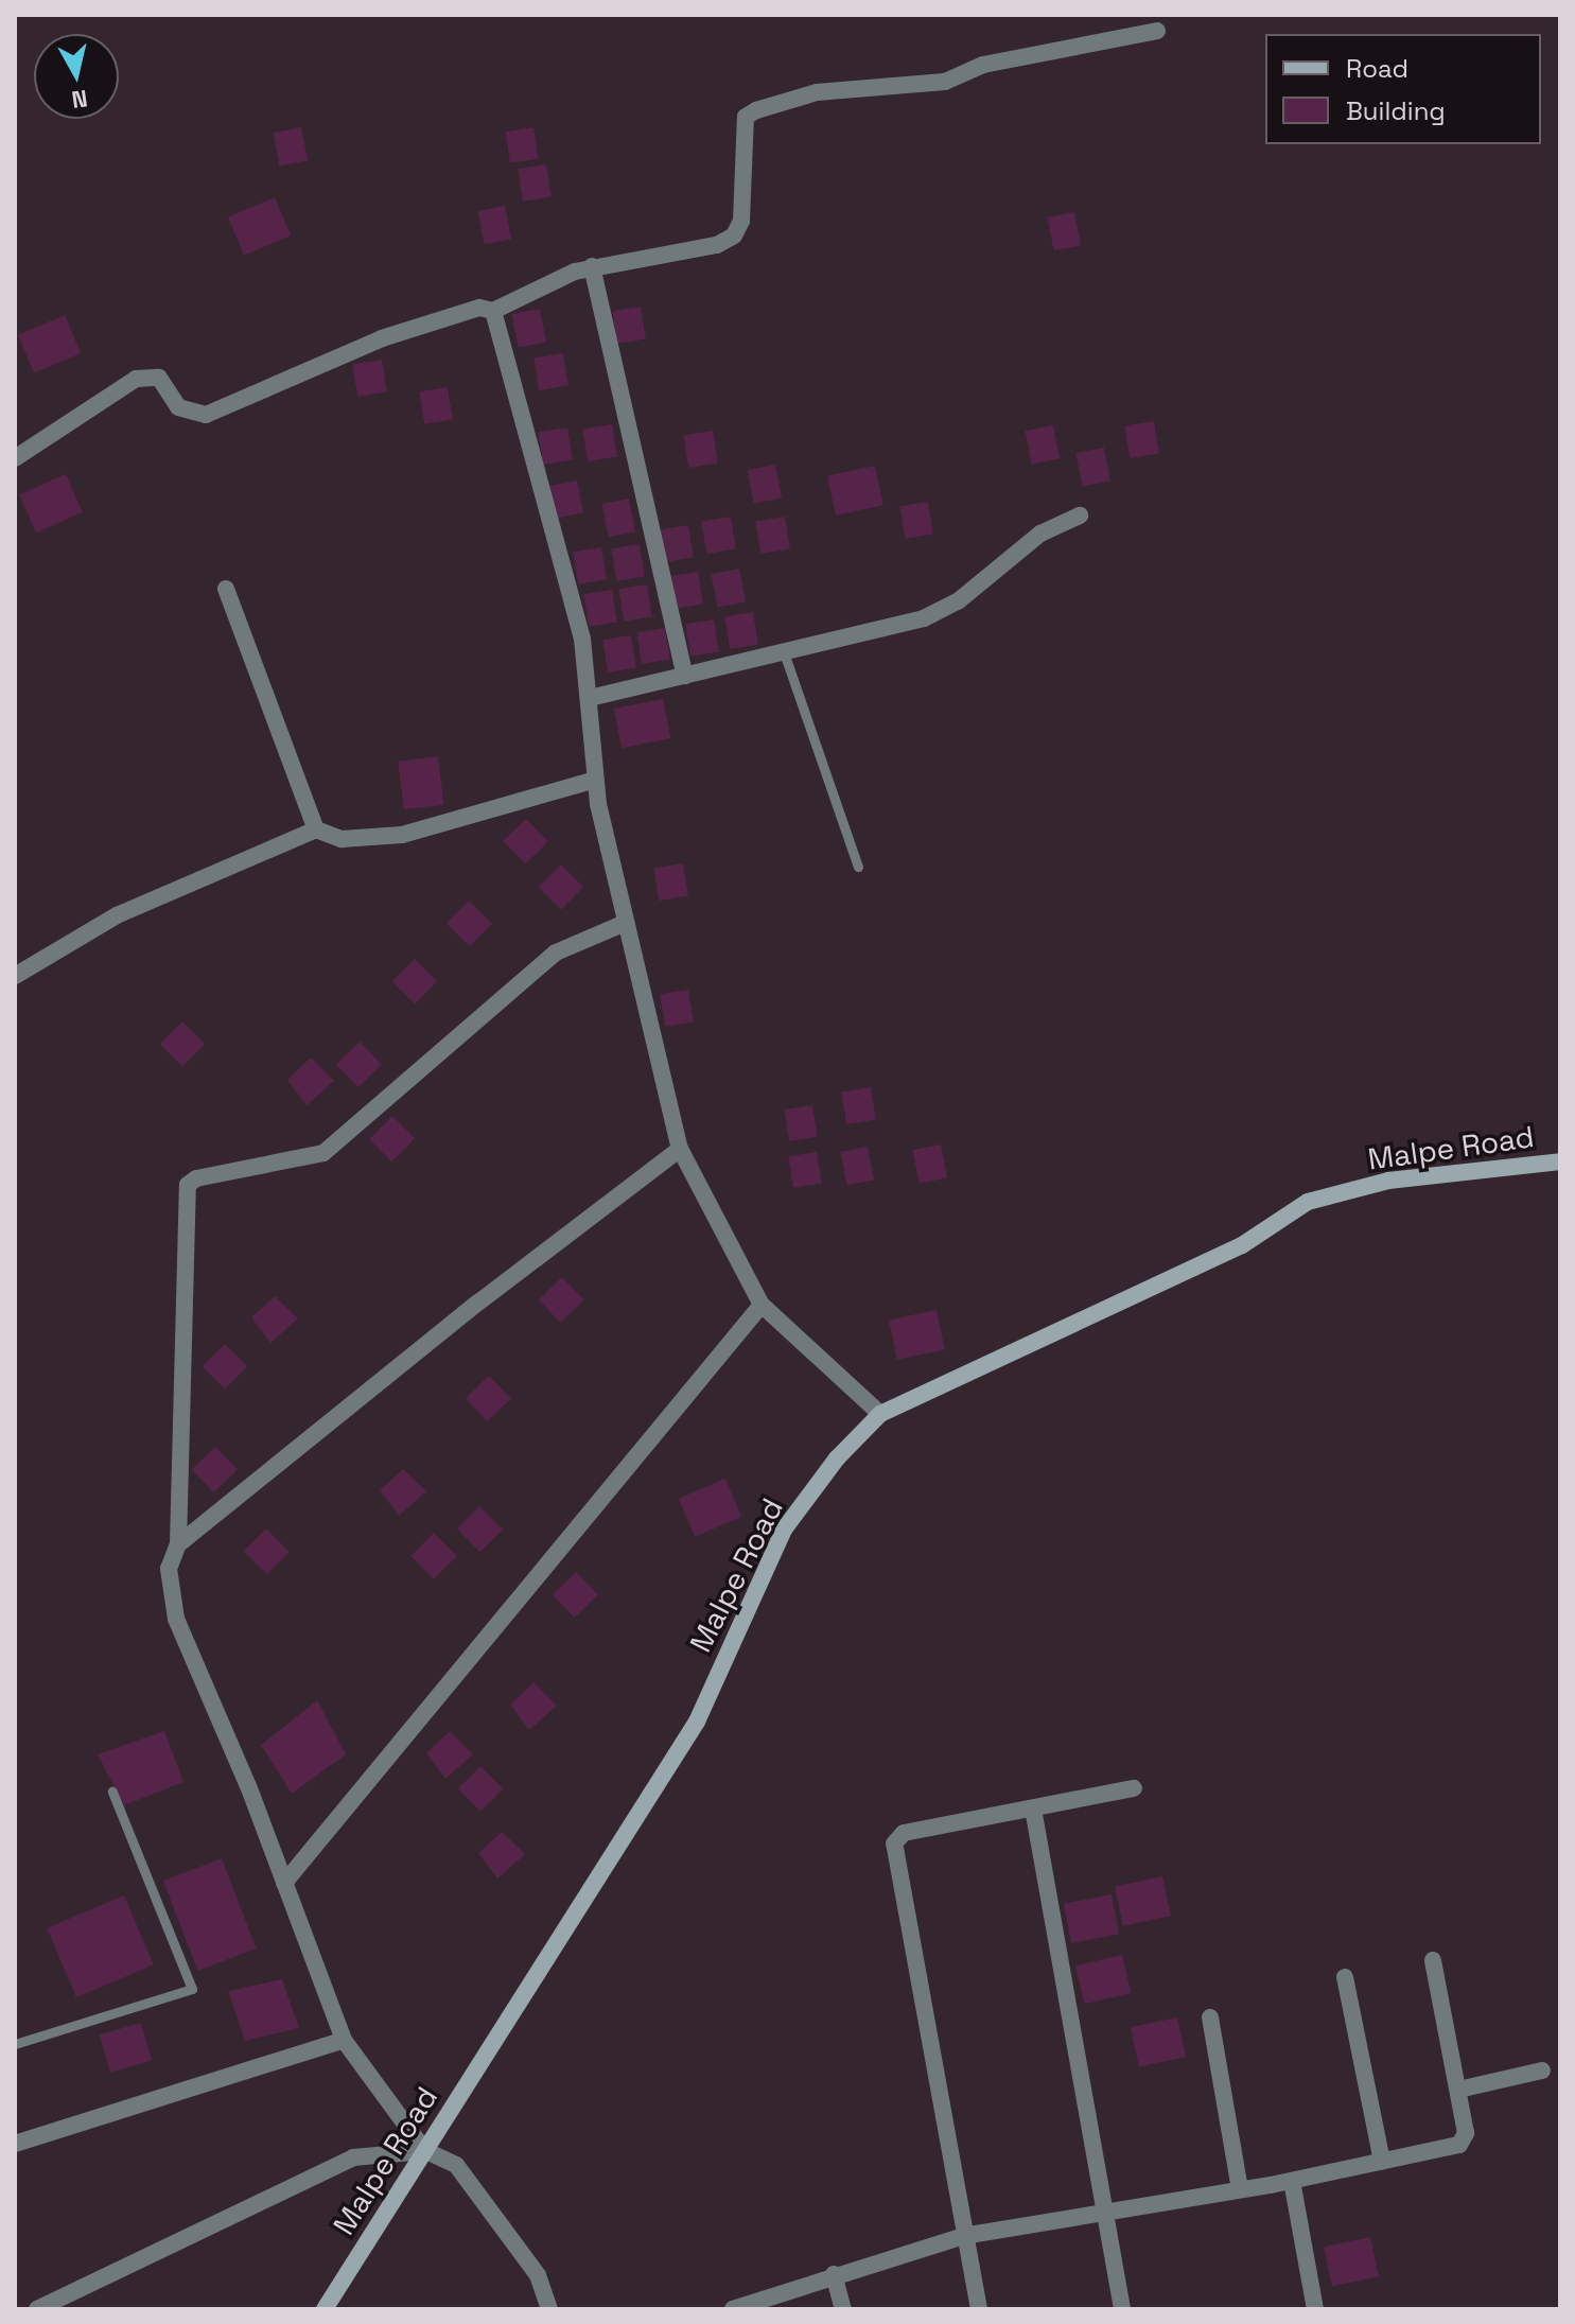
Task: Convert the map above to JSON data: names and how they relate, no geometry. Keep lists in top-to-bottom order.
{
  "streets": {
    "street": ["Malpe Road"]
  },
  "legend": ["Road", "Building"],
  "north": "bottom"
}
